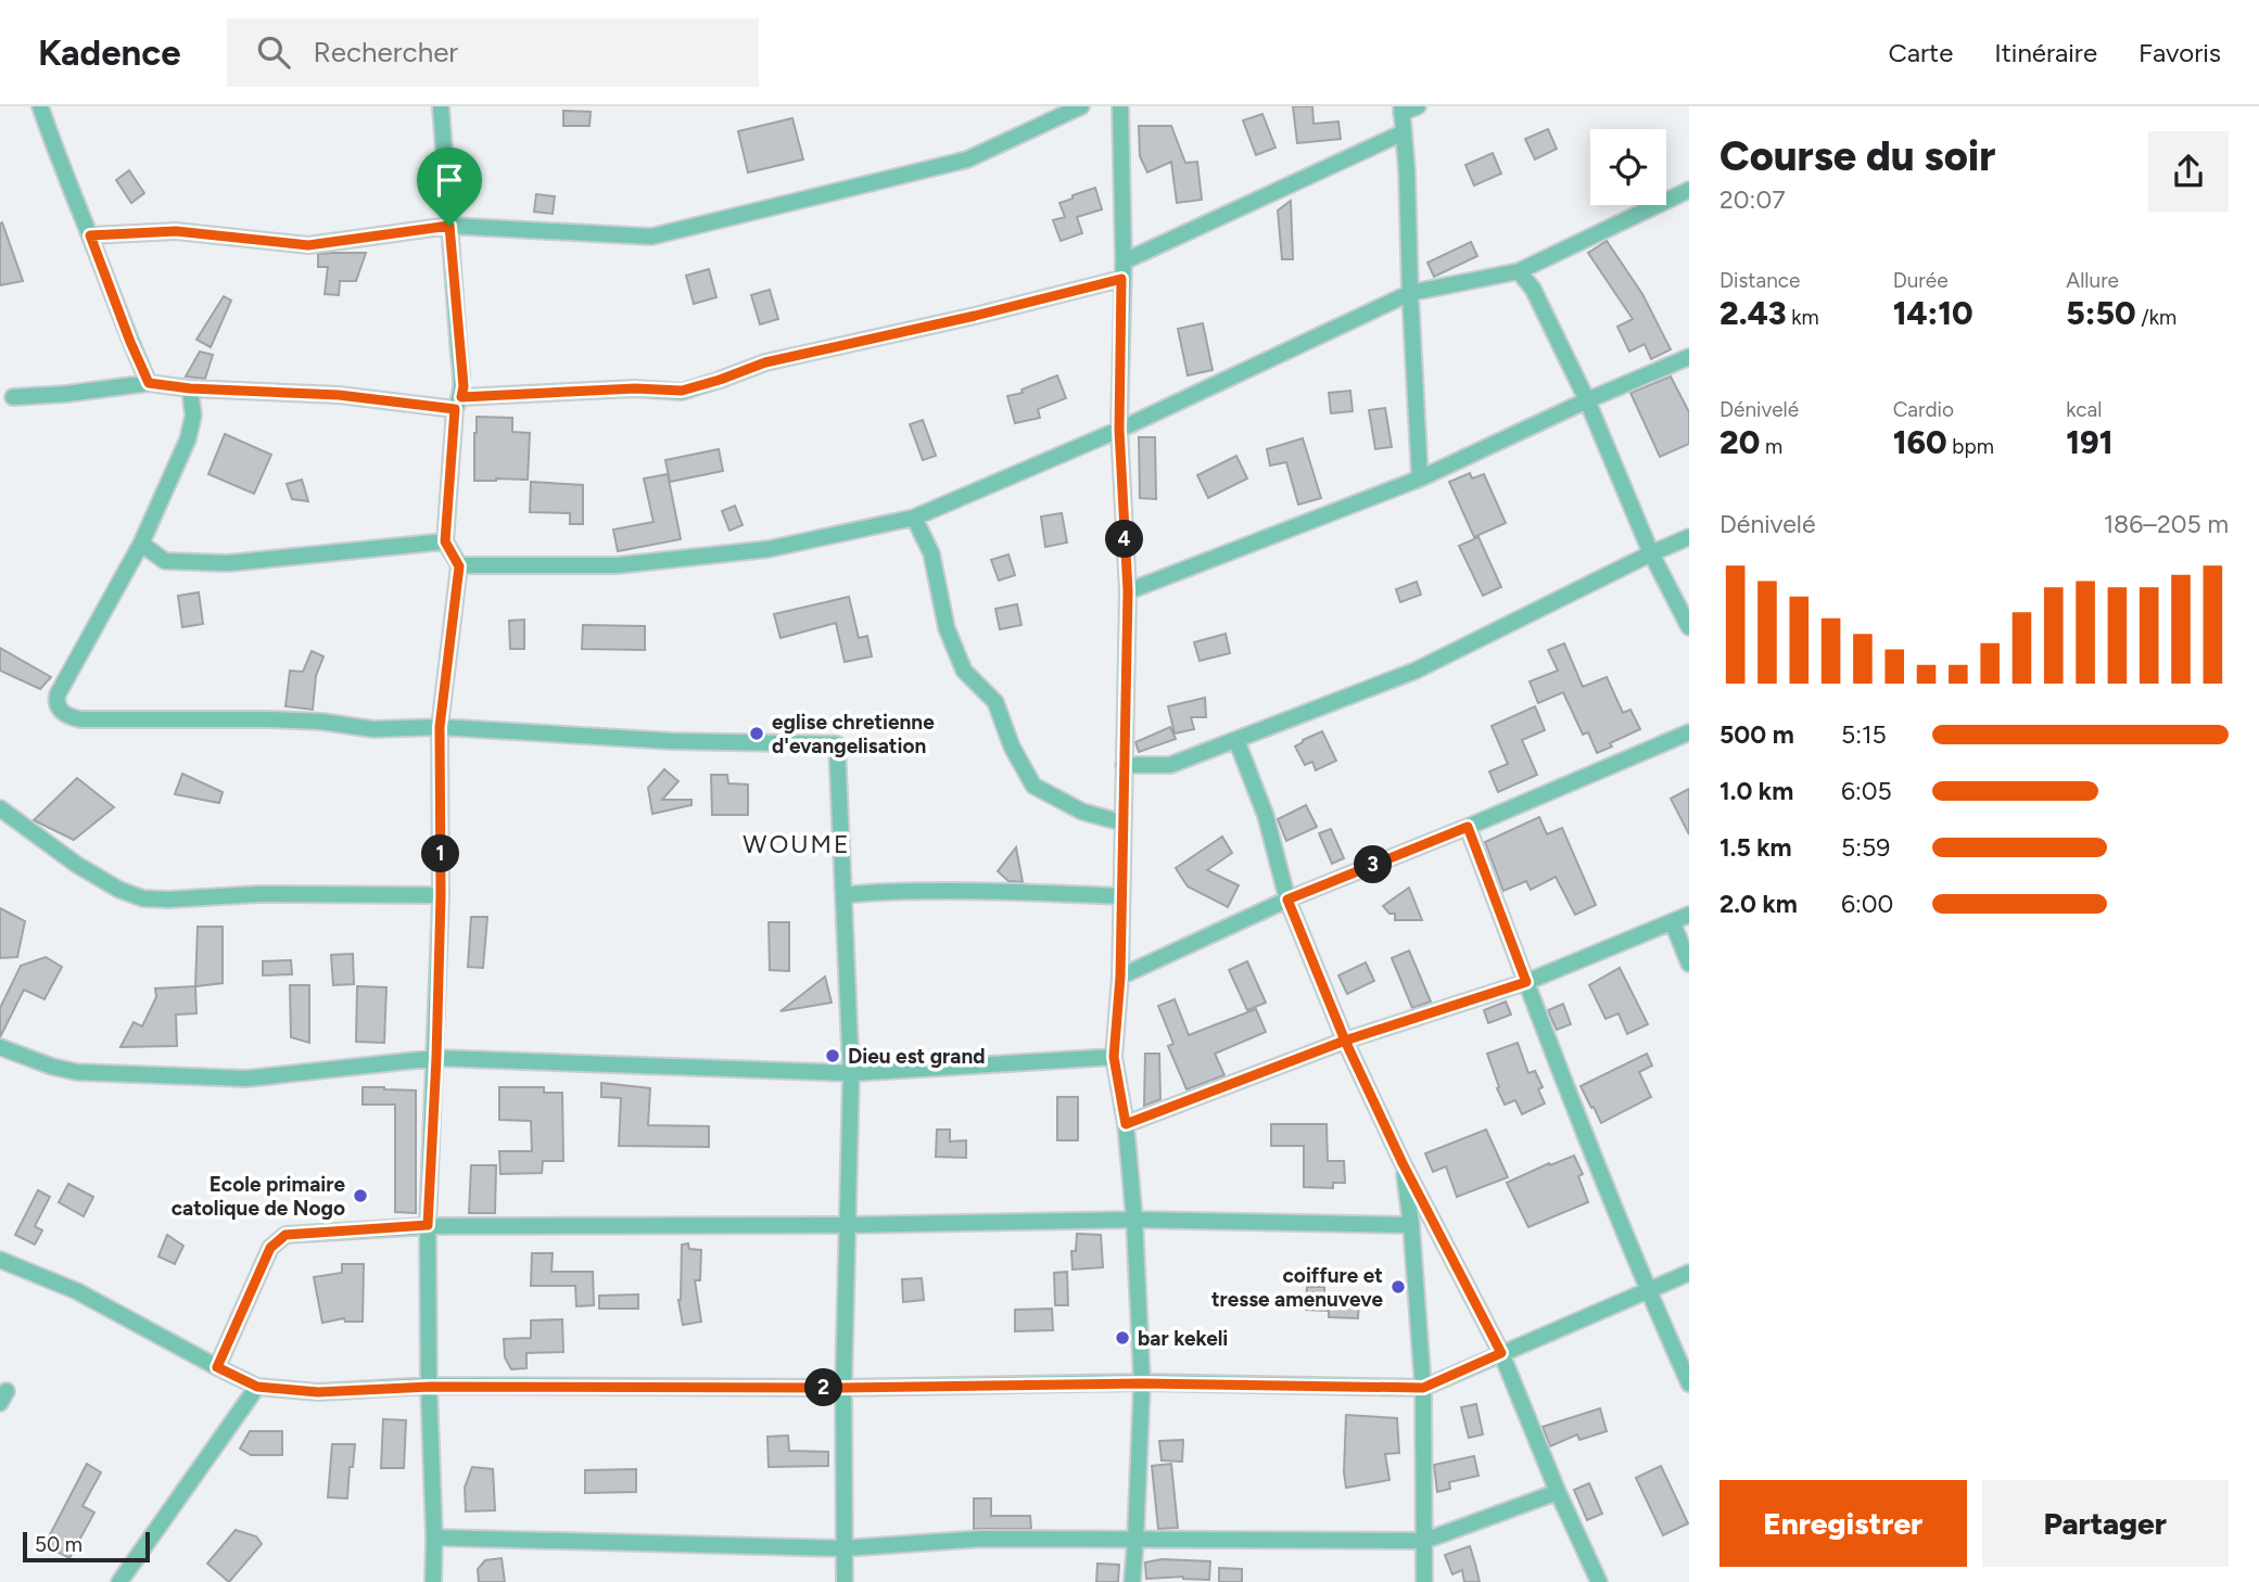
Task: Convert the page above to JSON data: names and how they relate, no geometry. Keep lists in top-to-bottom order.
{
  "districts": ["WOUME"],
  "places": [
    "eglise chretienne d'evangelisation",
    "Dieu est grand",
    "Ecole primaire catolique de Nogo",
    "coiffure et tresse amenuveve",
    "bar kekeli"
  ],
  "scale_bar": "50 m",
  "page": {
    "header": "Kadence",
    "search": "Rechercher",
    "nav": ["Carte", "Itinéraire", "Favoris"],
    "heading": ["Course du soir", "20:07"],
    "stats": [
      ["Distance", "2.43 km"],
      ["Durée", "14:10"],
      ["Allure", "5:50 /km"],
      ["Dénivelé", "20 m"],
      ["Cardio", "160 bpm"],
      ["kcal", "191"]
    ],
    "chart": ["Dénivelé", "186–205 m"],
    "pins": [
      "4",
      "1",
      "3",
      "2"
    ],
    "list": [
      {
        "name": "500 m",
        "note": "5:15"
      },
      {
        "name": "1.0 km",
        "note": "6:05"
      },
      {
        "name": "1.5 km",
        "note": "5:59"
      },
      {
        "name": "2.0 km",
        "note": "6:00"
      }
    ],
    "buttons": ["Enregistrer", "Partager"],
    "scale": "50 m"
  }
}
